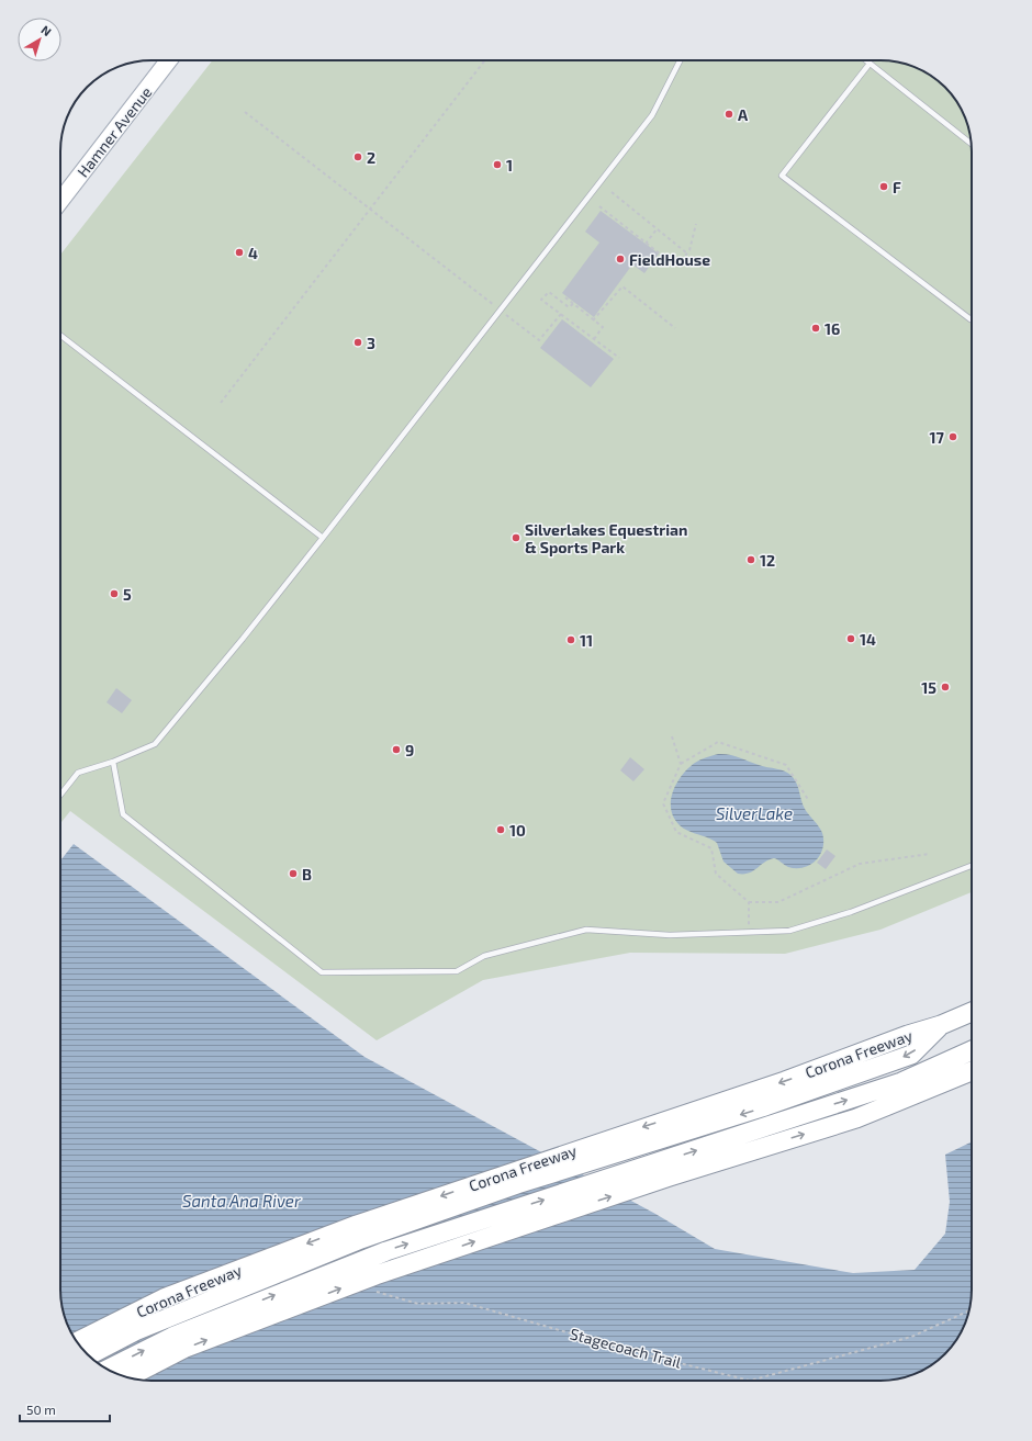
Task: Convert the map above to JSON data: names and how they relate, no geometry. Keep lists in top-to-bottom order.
{
  "streets": {
    "highway": ["Corona Freeway"],
    "main road": ["Hamner Avenue"],
    "path": ["Stagecoach Trail"]
  },
  "water": ["SilverLake", "Santa Ana River"],
  "places": [
    "A",
    "2",
    "1",
    "F",
    "4",
    "FieldHouse",
    "16",
    "3",
    "17",
    "Silverlakes Equestrian & Sports Park",
    "12",
    "5",
    "14",
    "11",
    "15",
    "9",
    "10",
    "B"
  ],
  "scale_bar": "50 m",
  "north": "top right"
}
